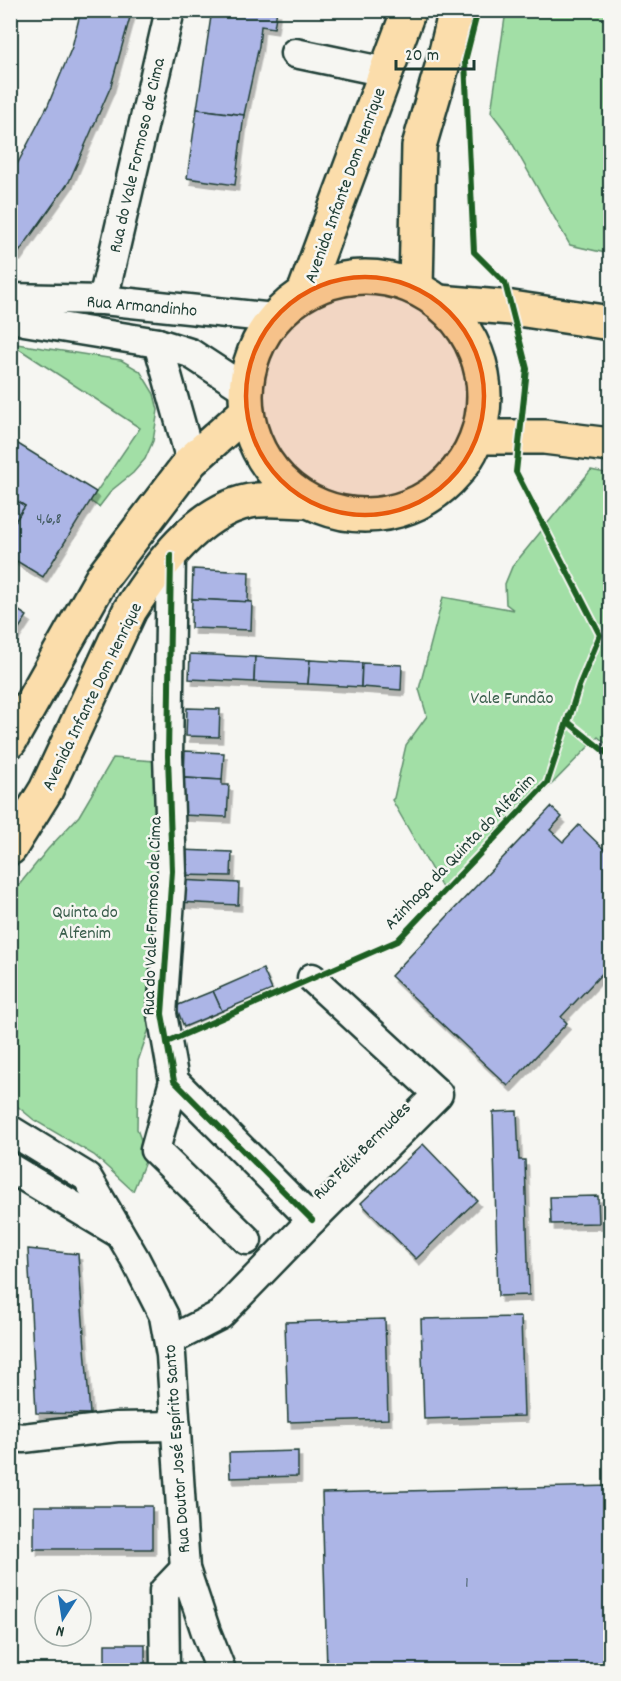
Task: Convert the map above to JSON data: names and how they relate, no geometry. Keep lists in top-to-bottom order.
{
  "streets": {
    "main road": ["Avenida Infante Dom Henrique"],
    "street": [
      "Rua do Vale Formoso de Cima",
      "Rua Armandinho",
      "Rua Félix Bermudes",
      "Rua Doutor José Espírito Santo"
    ],
    "cycle path": ["Azinhaga da Quinta do Alfenim"]
  },
  "crossings": [
    ["Rua do Vale Formoso de Cima", "Avenida Infante Dom Henrique"],
    ["Rua do Vale Formoso de Cima", "Rua Armandinho"],
    ["Rua Félix Bermudes", "Rua Doutor José Espírito Santo"]
  ],
  "parks": ["Vale Fundão", "Quinta do Alfenim"],
  "house_numbers": ["4,6,8", "1"],
  "scale_bar": "20 m",
  "north": "bottom"
}
